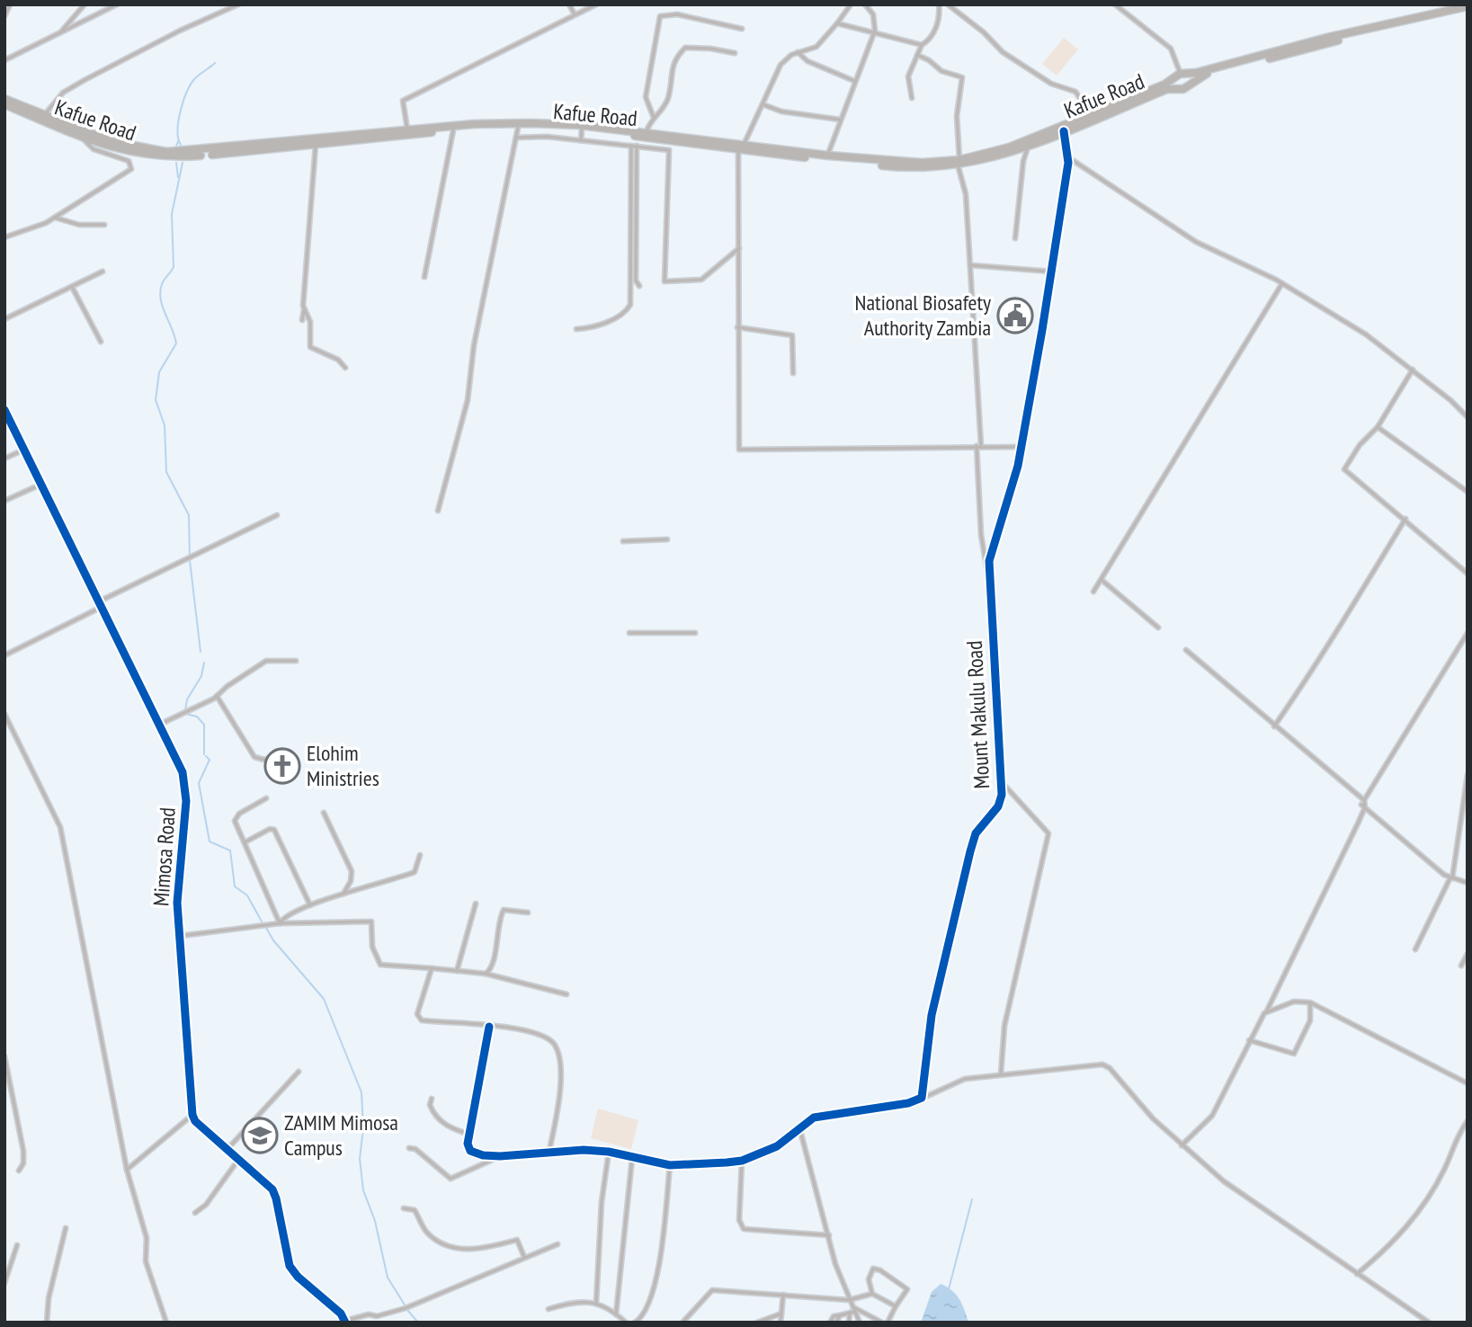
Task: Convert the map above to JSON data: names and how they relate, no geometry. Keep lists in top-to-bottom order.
{
  "streets": {
    "highway": ["Kafue Road"],
    "street": ["Mount Makulu Road", "Mimosa Road"]
  },
  "crossings": [
    ["Kafue Road", "Mount Makulu Road"]
  ],
  "places": {
    "public building": ["National Biosafety Authority Zambia"],
    "church": ["Elohim Ministries"],
    "school or university": ["ZAMIM Mimosa Campus"]
  }
}
